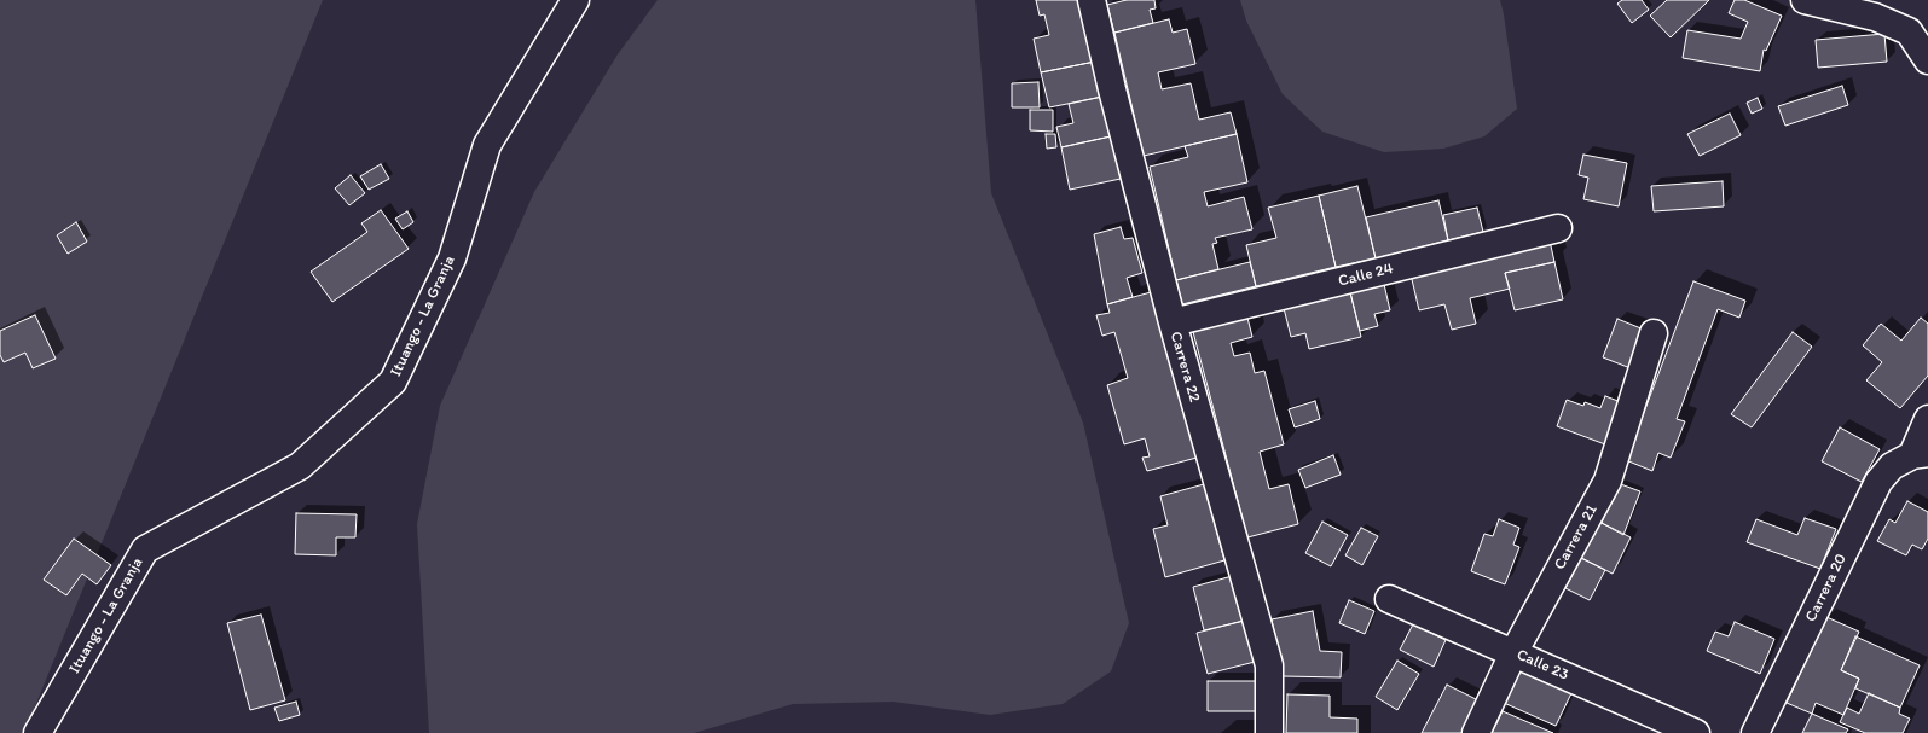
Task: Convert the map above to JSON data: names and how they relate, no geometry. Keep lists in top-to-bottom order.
{
  "streets": {
    "street": [
      "Calle 24",
      "Ituango - La Granja",
      "Carrera 22",
      "Carrera 21",
      "Carrera 20",
      "Calle 23"
    ]
  },
  "crossings": [
    ["Calle 24", "Carrera 22"],
    ["Carrera 21", "Calle 23"]
  ]
}
